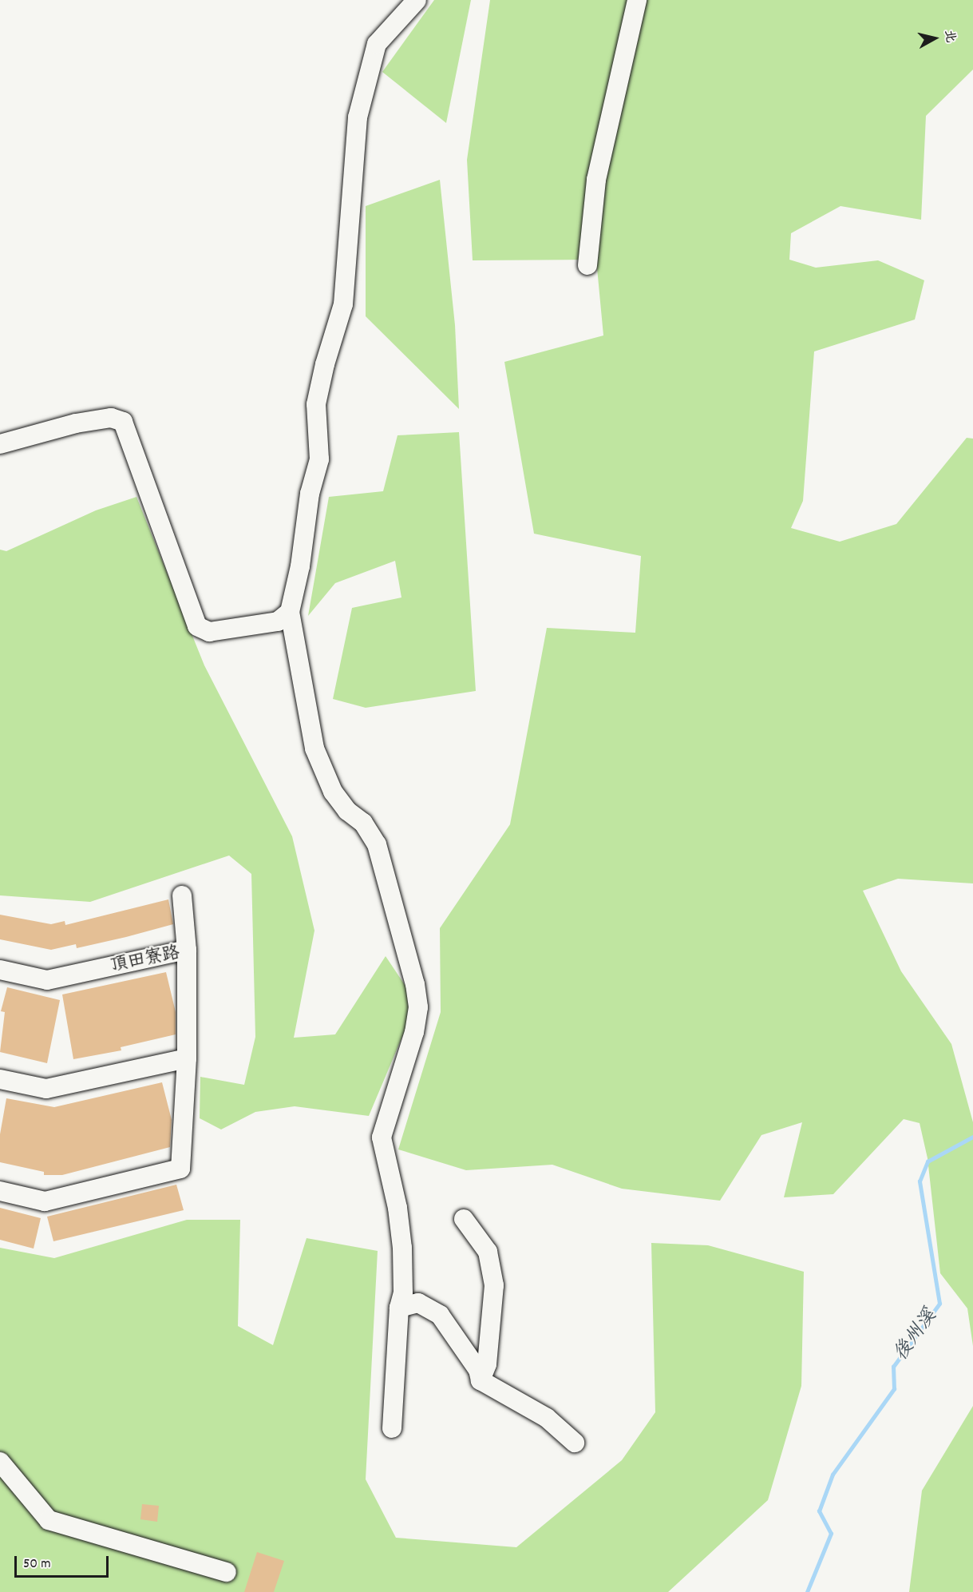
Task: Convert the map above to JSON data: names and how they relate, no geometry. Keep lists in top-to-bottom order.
{
  "streets": {
    "street": ["頂田寮路"]
  },
  "water": ["後州溪"],
  "scale_bar": "50 m",
  "north": "right"
}
